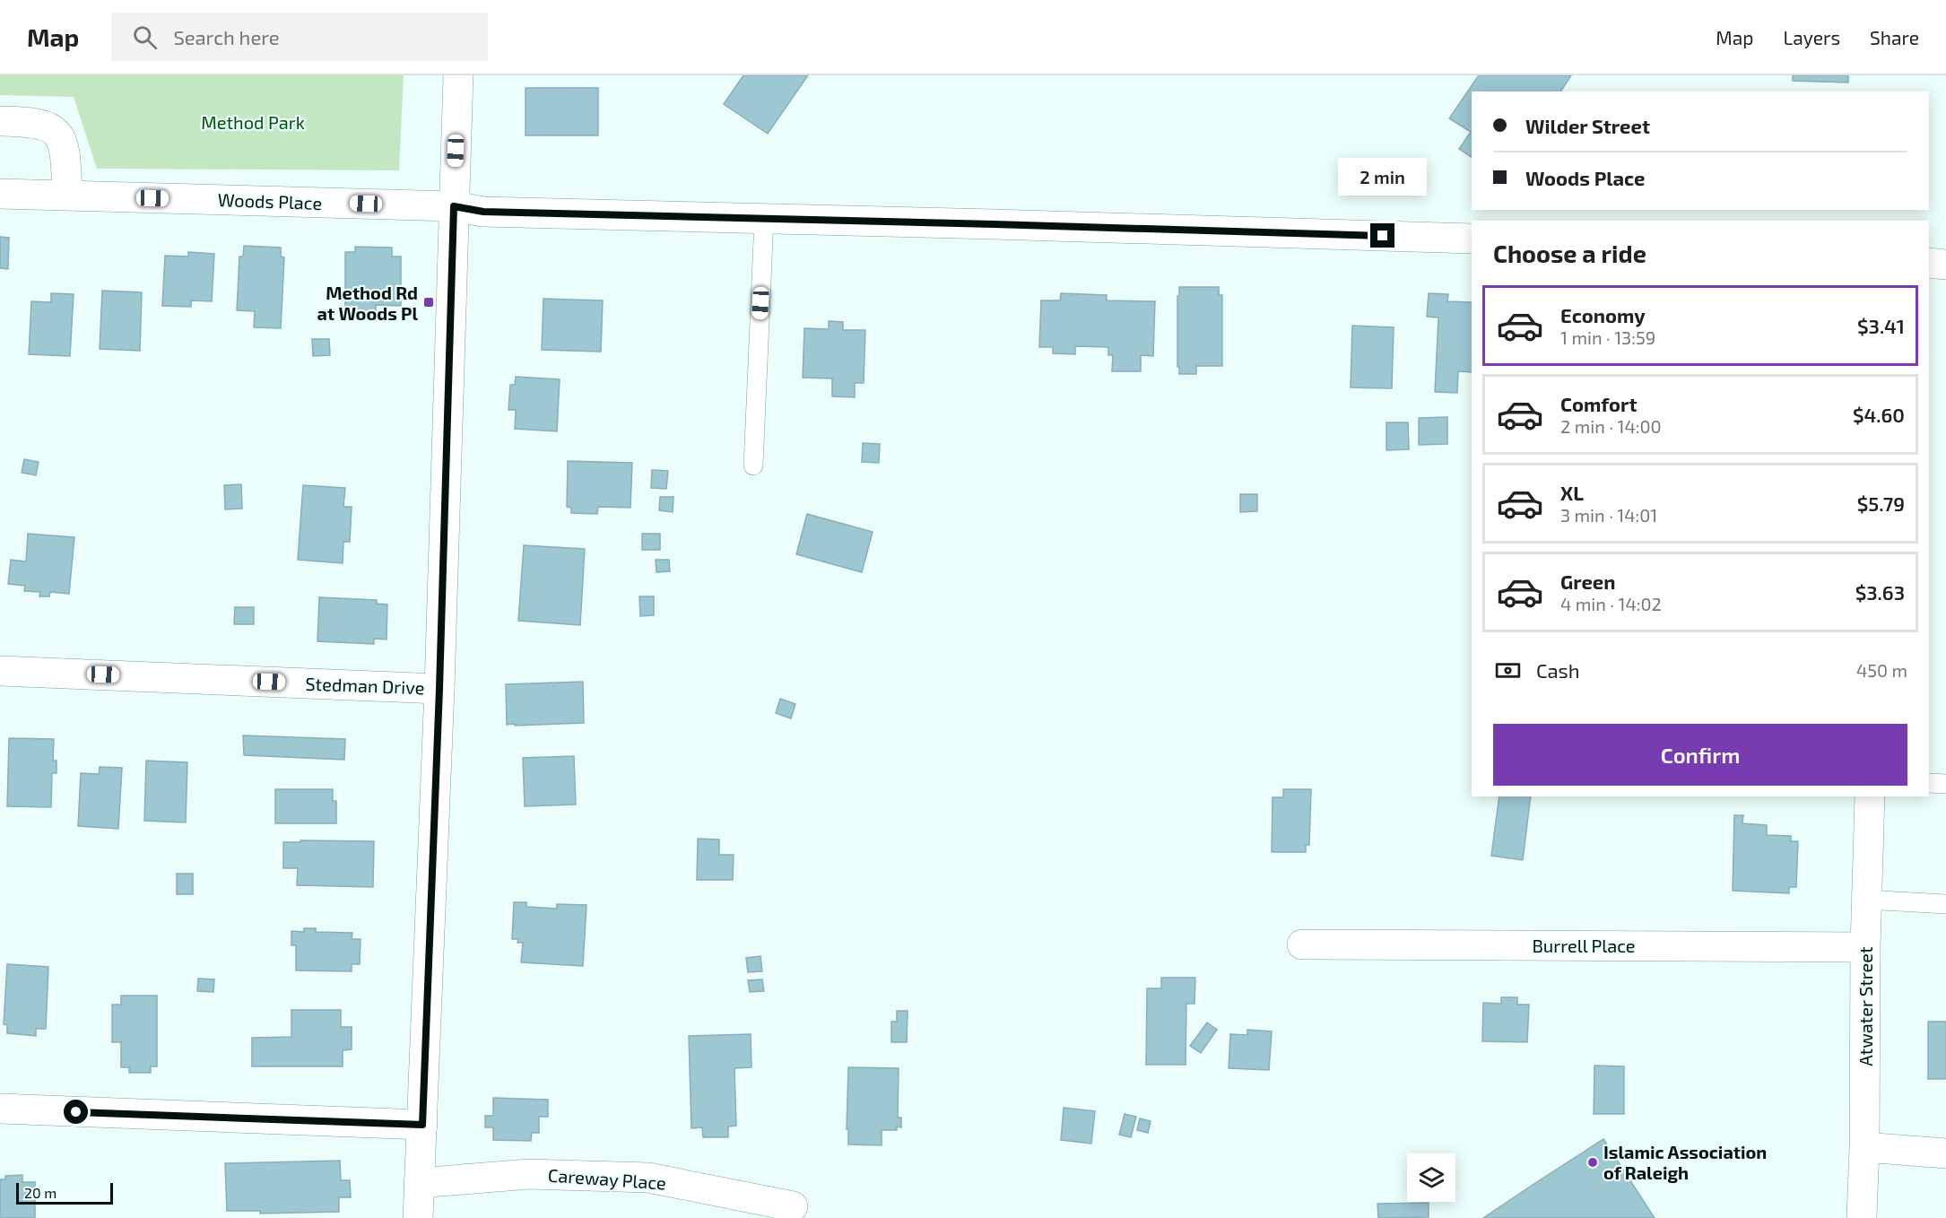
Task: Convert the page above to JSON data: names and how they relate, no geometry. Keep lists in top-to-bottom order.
{
  "streets": {
    "street": [
      "Woods Place",
      "Stedman Drive",
      "Burrell Place",
      "Atwater Street",
      "Careway Place"
    ]
  },
  "crossings": [
    ["Burrell Place", "Atwater Street"]
  ],
  "parks": ["Method Park"],
  "places": {
    "transit": ["Method Rd at Woods Pl"],
    "other": ["Islamic Association of Raleigh"]
  },
  "scale_bar": "20 m",
  "page": {
    "header": "Map",
    "search": "Search here",
    "nav": ["Map", "Layers", "Share"],
    "banner": ["Wilder Street", "Woods Place"],
    "bubble": "2 min",
    "heading": "Choose a ride",
    "list": [
      {
        "name": "Economy",
        "note": "1 min · 13:59",
        "value": "$3.41"
      },
      {
        "name": "Comfort",
        "note": "2 min · 14:00",
        "value": "$4.60"
      },
      {
        "name": "XL",
        "note": "3 min · 14:01",
        "value": "$5.79"
      },
      {
        "name": "Green",
        "note": "4 min · 14:02",
        "value": "$3.63"
      }
    ],
    "pay": ["Cash", "450 m"],
    "buttons": "Confirm",
    "scale": "20 m"
  }
}
